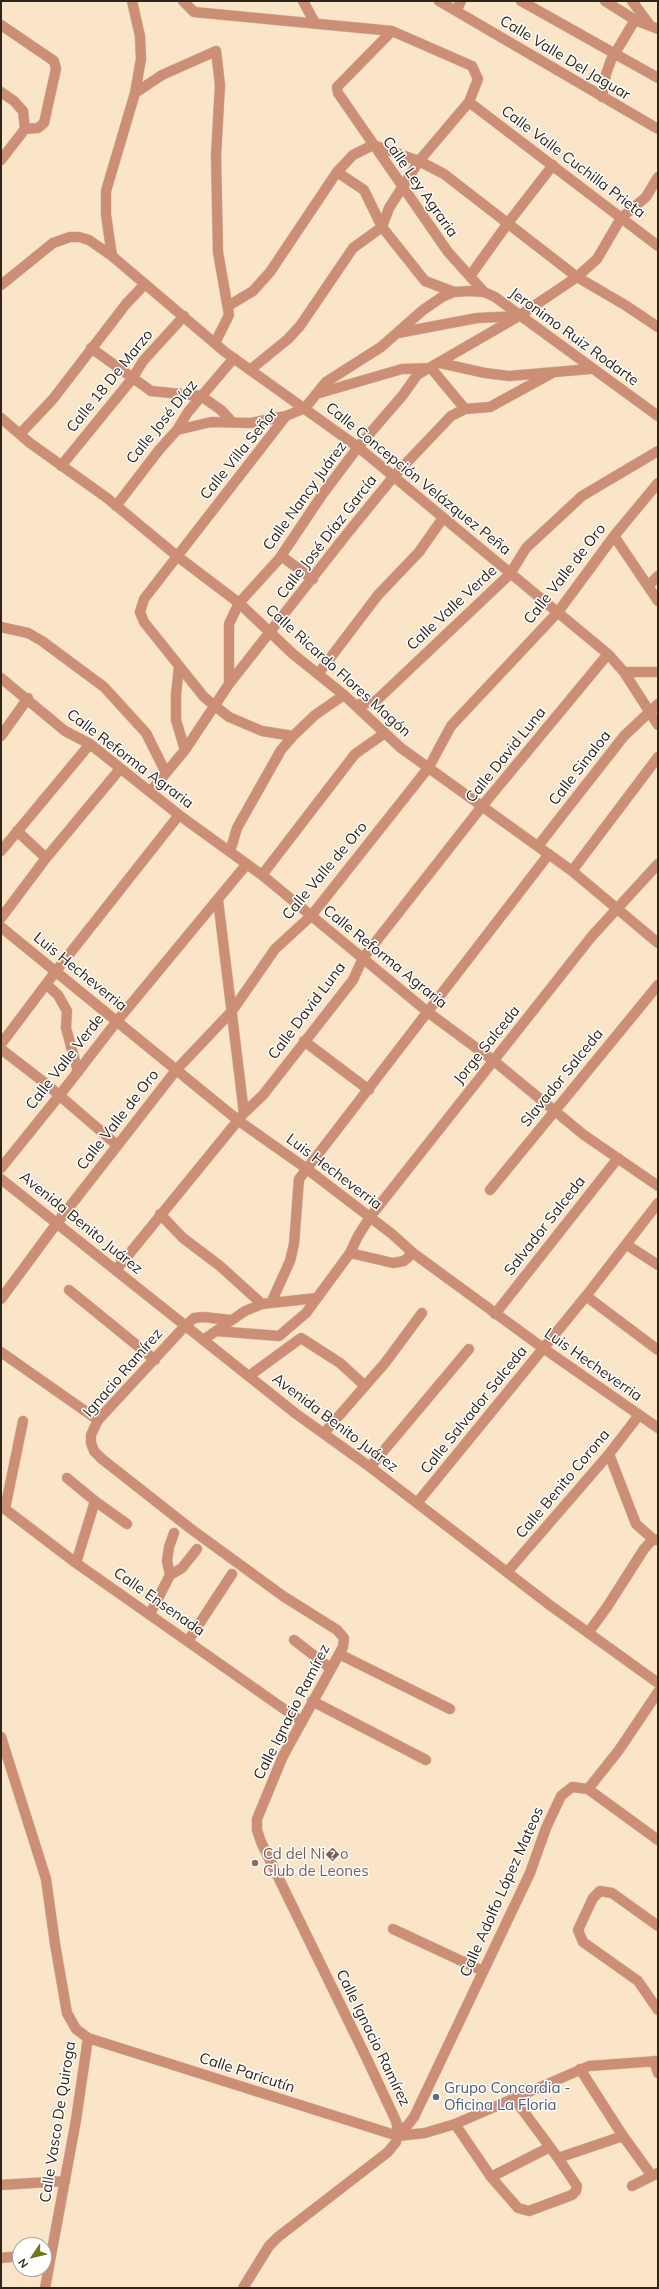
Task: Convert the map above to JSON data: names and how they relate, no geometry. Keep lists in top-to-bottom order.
{
  "streets": {
    "street": [
      "Calle Valle Del Jaguar",
      "Calle Valle Cuchilla Prieta",
      "Calle Ley Agraria",
      "Jeronimo Ruiz Rodarte",
      "Calle 18 De Marzo",
      "Calle José Díaz",
      "Calle Villa Señor",
      "Calle Concepción Velázquez Peña",
      "Calle Nancy Juárez",
      "Calle José Díaz García",
      "Calle Valle de Oro",
      "Calle Valle Verde",
      "Calle Ricardo Flores Magón",
      "Calle David Luna",
      "Calle Reforma Agraria",
      "Calle Sinaloa",
      "Luis Hecheverria",
      "Jorge Salceda",
      "Slavador Salceda",
      "Avenida Benito Juárez",
      "Salvador Salceda",
      "Ignacio Ramírez",
      "Calle Salvador Salceda",
      "Calle Benito Corona",
      "Calle Ensenada",
      "Calle Ignacio Ramírez",
      "Calle Adolfo López Mateos",
      "Calle Paricutín",
      "Calle Vasco De Quiroga"
    ]
  },
  "crossings": [
    ["Calle Valle Cuchilla Prieta", "Calle Ley Agraria"],
    ["Calle Ley Agraria", "Jeronimo Ruiz Rodarte"],
    ["Jeronimo Ruiz Rodarte", "Calle Villa Señor"],
    ["Jeronimo Ruiz Rodarte", "Calle Nancy Juárez"],
    ["Calle 18 De Marzo", "Calle Concepción Velázquez Peña"],
    ["Calle 18 De Marzo", "Calle Ricardo Flores Magón"],
    ["Calle José Díaz", "Calle Concepción Velázquez Peña"],
    ["Calle José Díaz", "Calle Ricardo Flores Magón"],
    ["Calle Villa Señor", "Calle Concepción Velázquez Peña"],
    ["Calle Villa Señor", "Calle Nancy Juárez"],
    ["Calle Villa Señor", "Calle Ricardo Flores Magón"],
    ["Calle Concepción Velázquez Peña", "Calle Nancy Juárez"],
    ["Calle Concepción Velázquez Peña", "Calle José Díaz García"],
    ["Calle Concepción Velázquez Peña", "Calle Valle de Oro"],
    ["Calle Concepción Velázquez Peña", "Calle Valle Verde"],
    ["Calle Concepción Velázquez Peña", "Calle David Luna"],
    ["Calle Concepción Velázquez Peña", "Calle Sinaloa"],
    ["Calle Nancy Juárez", "Calle José Díaz García"],
    ["Calle Nancy Juárez", "Calle Ricardo Flores Magón"],
    ["Calle José Díaz García", "Calle Ricardo Flores Magón"],
    ["Calle José Díaz García", "Calle Reforma Agraria"],
    ["Calle Valle de Oro", "Calle Ricardo Flores Magón"],
    ["Calle Valle de Oro", "Calle Reforma Agraria"],
    ["Calle Valle de Oro", "Luis Hecheverria"],
    ["Calle Valle de Oro", "Avenida Benito Juárez"],
    ["Calle Valle Verde", "Calle Ricardo Flores Magón"],
    ["Calle Valle Verde", "Calle Reforma Agraria"],
    ["Calle Valle Verde", "Luis Hecheverria"],
    ["Calle Ricardo Flores Magón", "Calle David Luna"],
    ["Calle Ricardo Flores Magón", "Calle Sinaloa"],
    ["Calle Ricardo Flores Magón", "Jorge Salceda"],
    ["Calle David Luna", "Calle Reforma Agraria"],
    ["Calle David Luna", "Luis Hecheverria"],
    ["Calle David Luna", "Avenida Benito Juárez"],
    ["Calle Reforma Agraria", "Jorge Salceda"],
    ["Calle Reforma Agraria", "Slavador Salceda"],
    ["Calle Reforma Agraria", "Salvador Salceda"],
    ["Luis Hecheverria", "Jorge Salceda"],
    ["Luis Hecheverria", "Salvador Salceda"],
    ["Luis Hecheverria", "Calle Salvador Salceda"],
    ["Luis Hecheverria", "Calle Benito Corona"],
    ["Avenida Benito Juárez", "Ignacio Ramírez"],
    ["Avenida Benito Juárez", "Calle Salvador Salceda"],
    ["Avenida Benito Juárez", "Calle Benito Corona"],
    ["Ignacio Ramírez", "Calle Ignacio Ramírez"],
    ["Calle Ensenada", "Calle Ignacio Ramírez"],
    ["Calle Ignacio Ramírez", "Calle Adolfo López Mateos"],
    ["Calle Ignacio Ramírez", "Calle Paricutín"],
    ["Calle Adolfo López Mateos", "Calle Paricutín"],
    ["Calle Paricutín", "Calle Vasco De Quiroga"]
  ],
  "places": ["Cd del Ni�o Club de Leones", "Grupo Concordia - Oficina La Floria"],
  "north": "bottom left"
}
